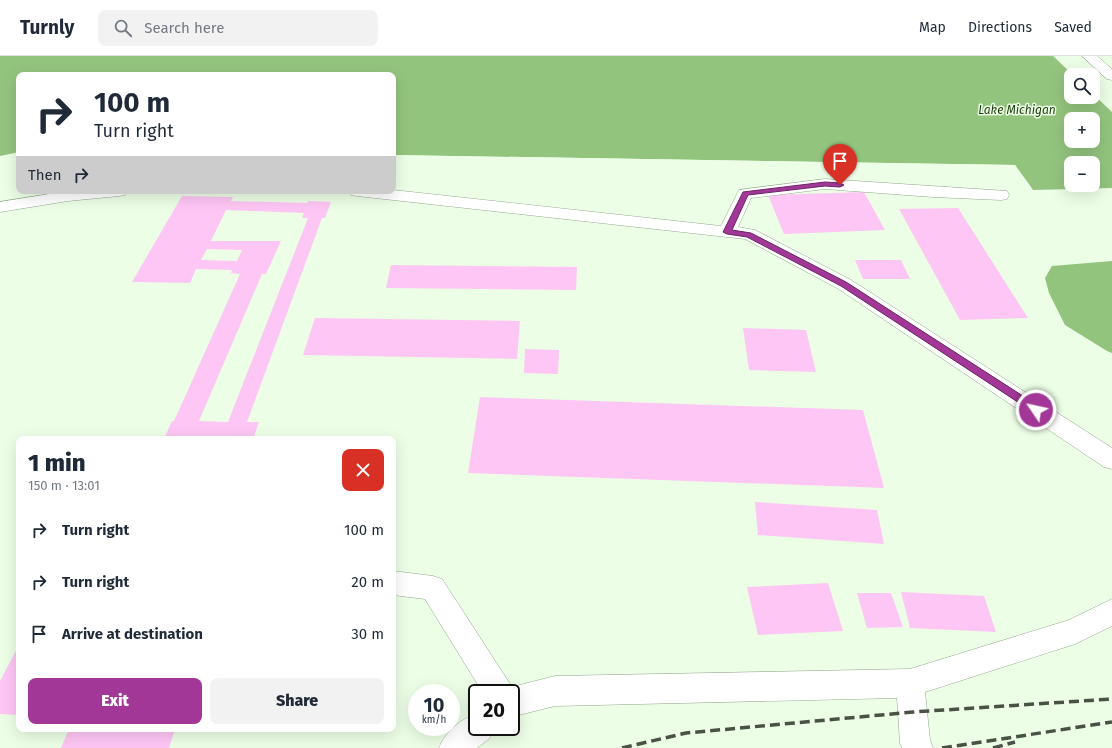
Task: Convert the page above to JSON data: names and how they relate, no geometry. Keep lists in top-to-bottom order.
{
  "water": ["Lake Michigan"],
  "page": {
    "header": "Turnly",
    "search": "Search here",
    "nav": ["Map", "Directions", "Saved"],
    "map_buttons": ["+", "−"],
    "turn": ["100 m", "Turn right"],
    "then": "Then",
    "heading": ["1 min", "150 m · 13:01"],
    "list": [
      {
        "name": "Turn right",
        "value": "100 m"
      },
      {
        "name": "Turn right",
        "value": "20 m"
      },
      {
        "name": "Arrive at destination",
        "value": "30 m"
      }
    ],
    "buttons": ["Exit", "Share"],
    "speed": "10 km/h",
    "limit": "20"
  }
}
